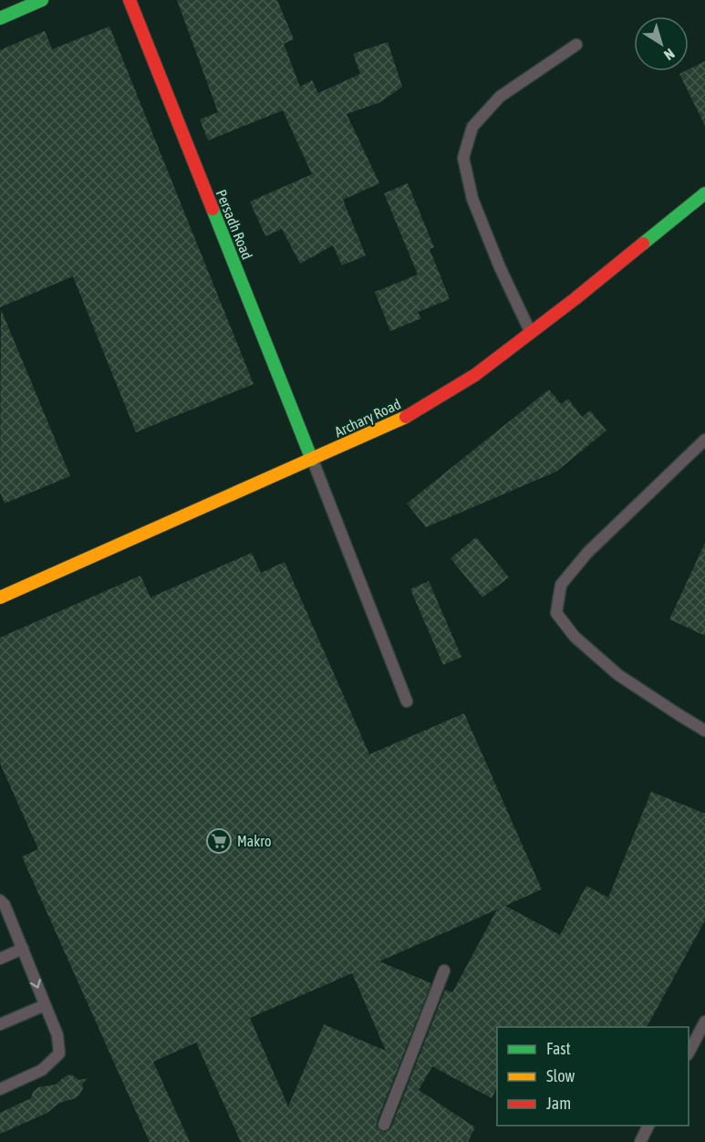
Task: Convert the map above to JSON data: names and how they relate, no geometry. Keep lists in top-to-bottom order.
{
  "streets": {
    "street": ["Persadh Road", "Archary Road"]
  },
  "crossings": [
    ["Persadh Road", "Archary Road"]
  ],
  "places": {
    "supermarket": ["Makro"]
  },
  "legend": ["Fast", "Slow", "Jam"],
  "north": "bottom right"
}
